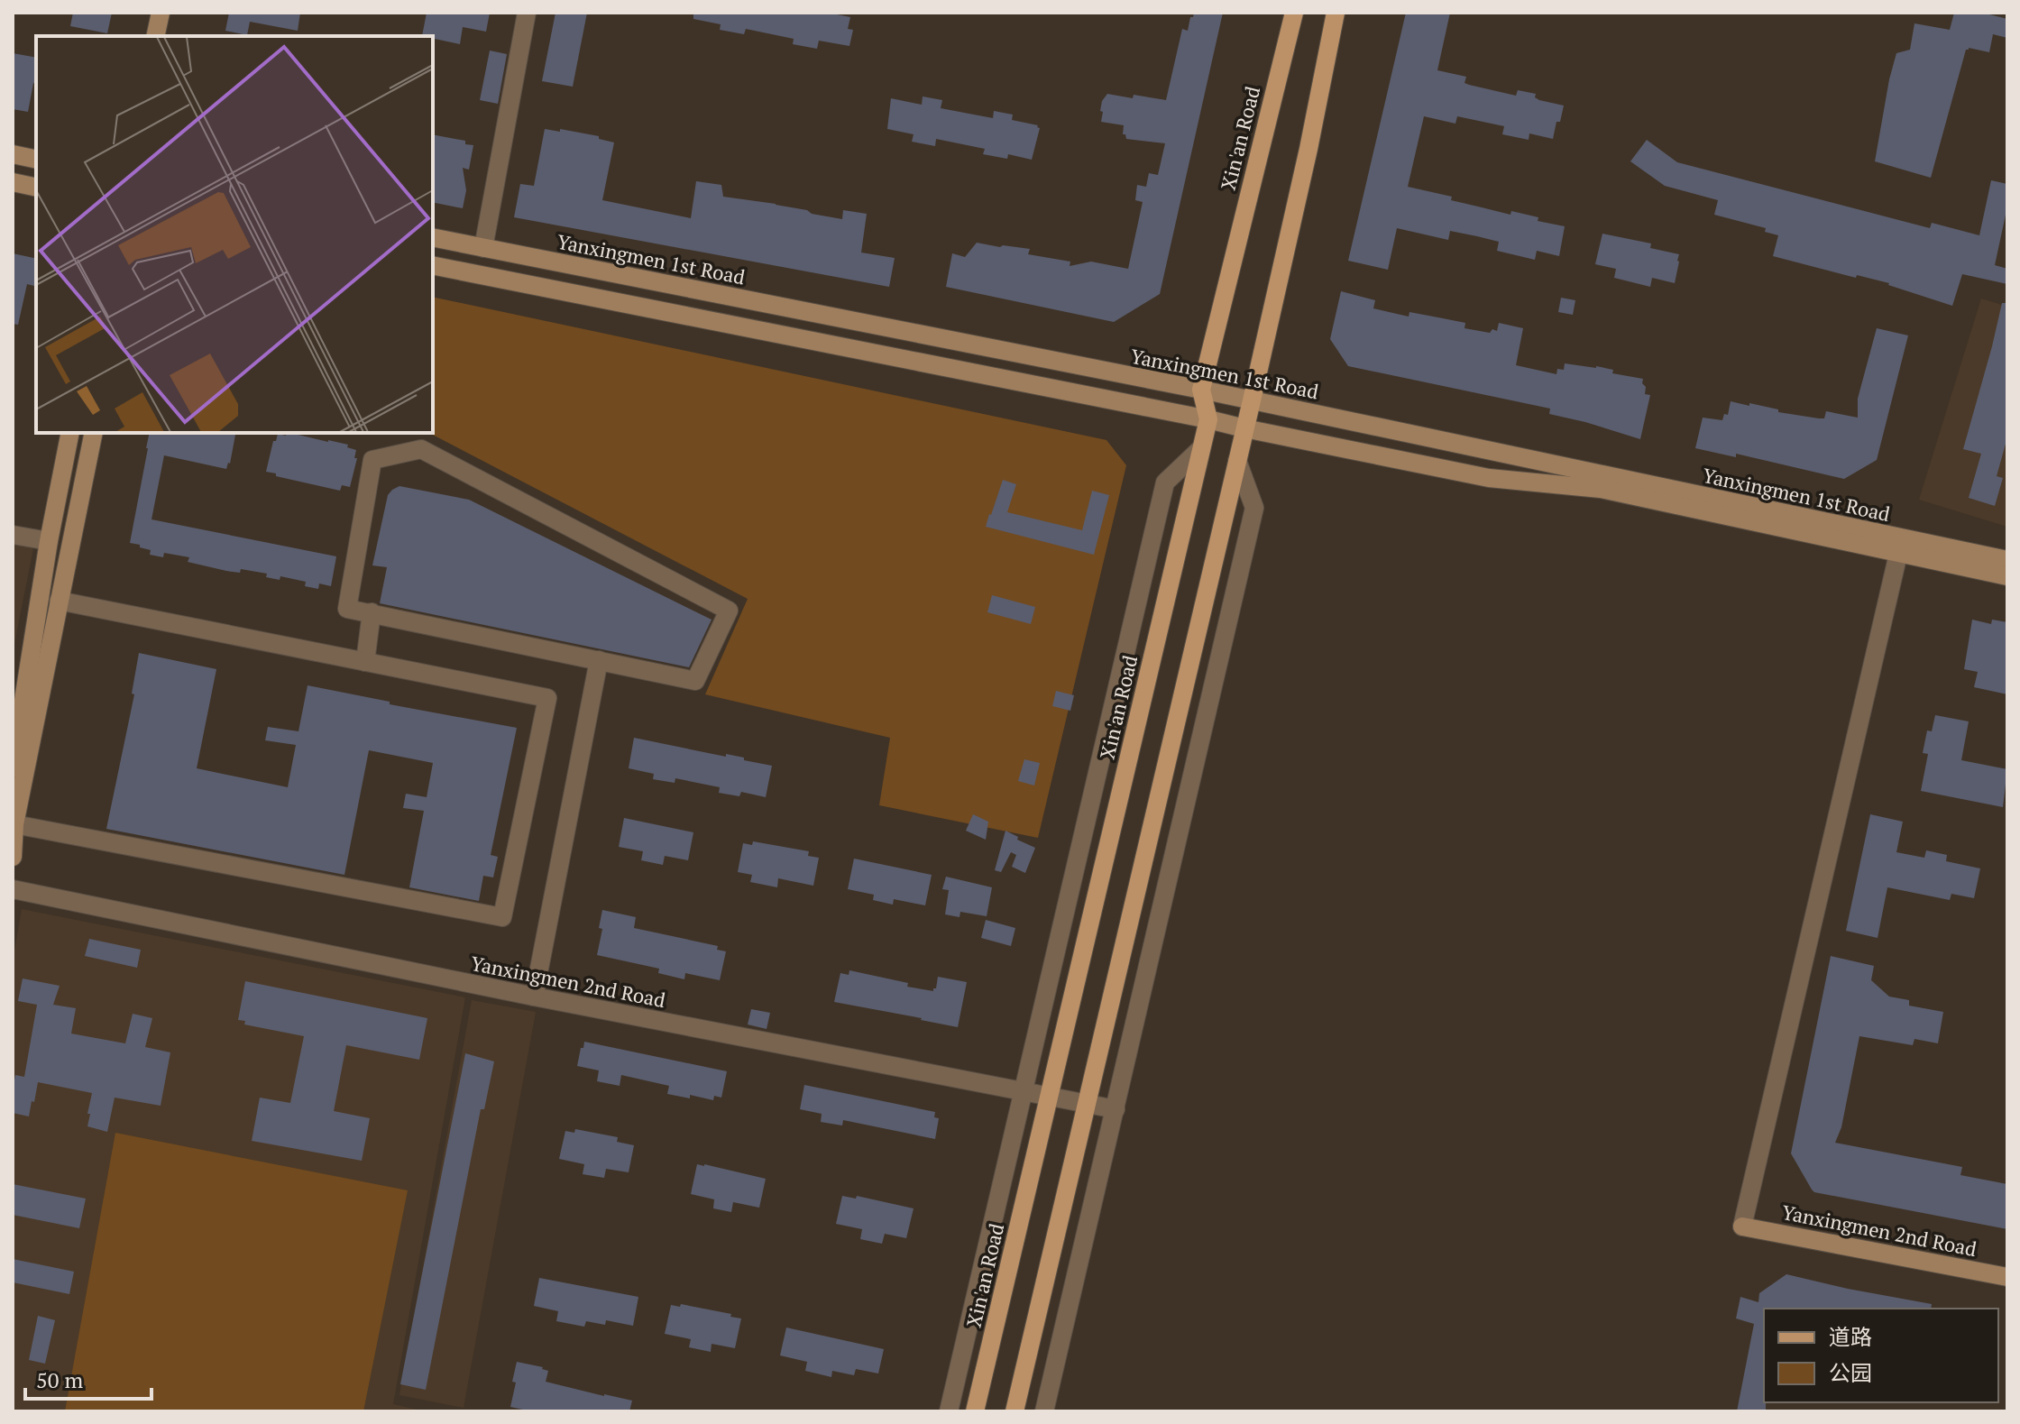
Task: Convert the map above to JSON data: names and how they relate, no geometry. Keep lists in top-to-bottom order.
{
  "streets": {
    "main road": ["Xin'an Road"],
    "street": ["Yanxingmen 1st Road", "Yanxingmen 2nd Road"]
  },
  "crossings": [
    ["Xin'an Road", "Yanxingmen 1st Road"],
    ["Xin'an Road", "Yanxingmen 2nd Road"],
    ["Yanxingmen 1st Road", "Yanxingmen 2nd Road"]
  ],
  "legend": ["道路", "公园"],
  "scale_bar": "50 m"
}
